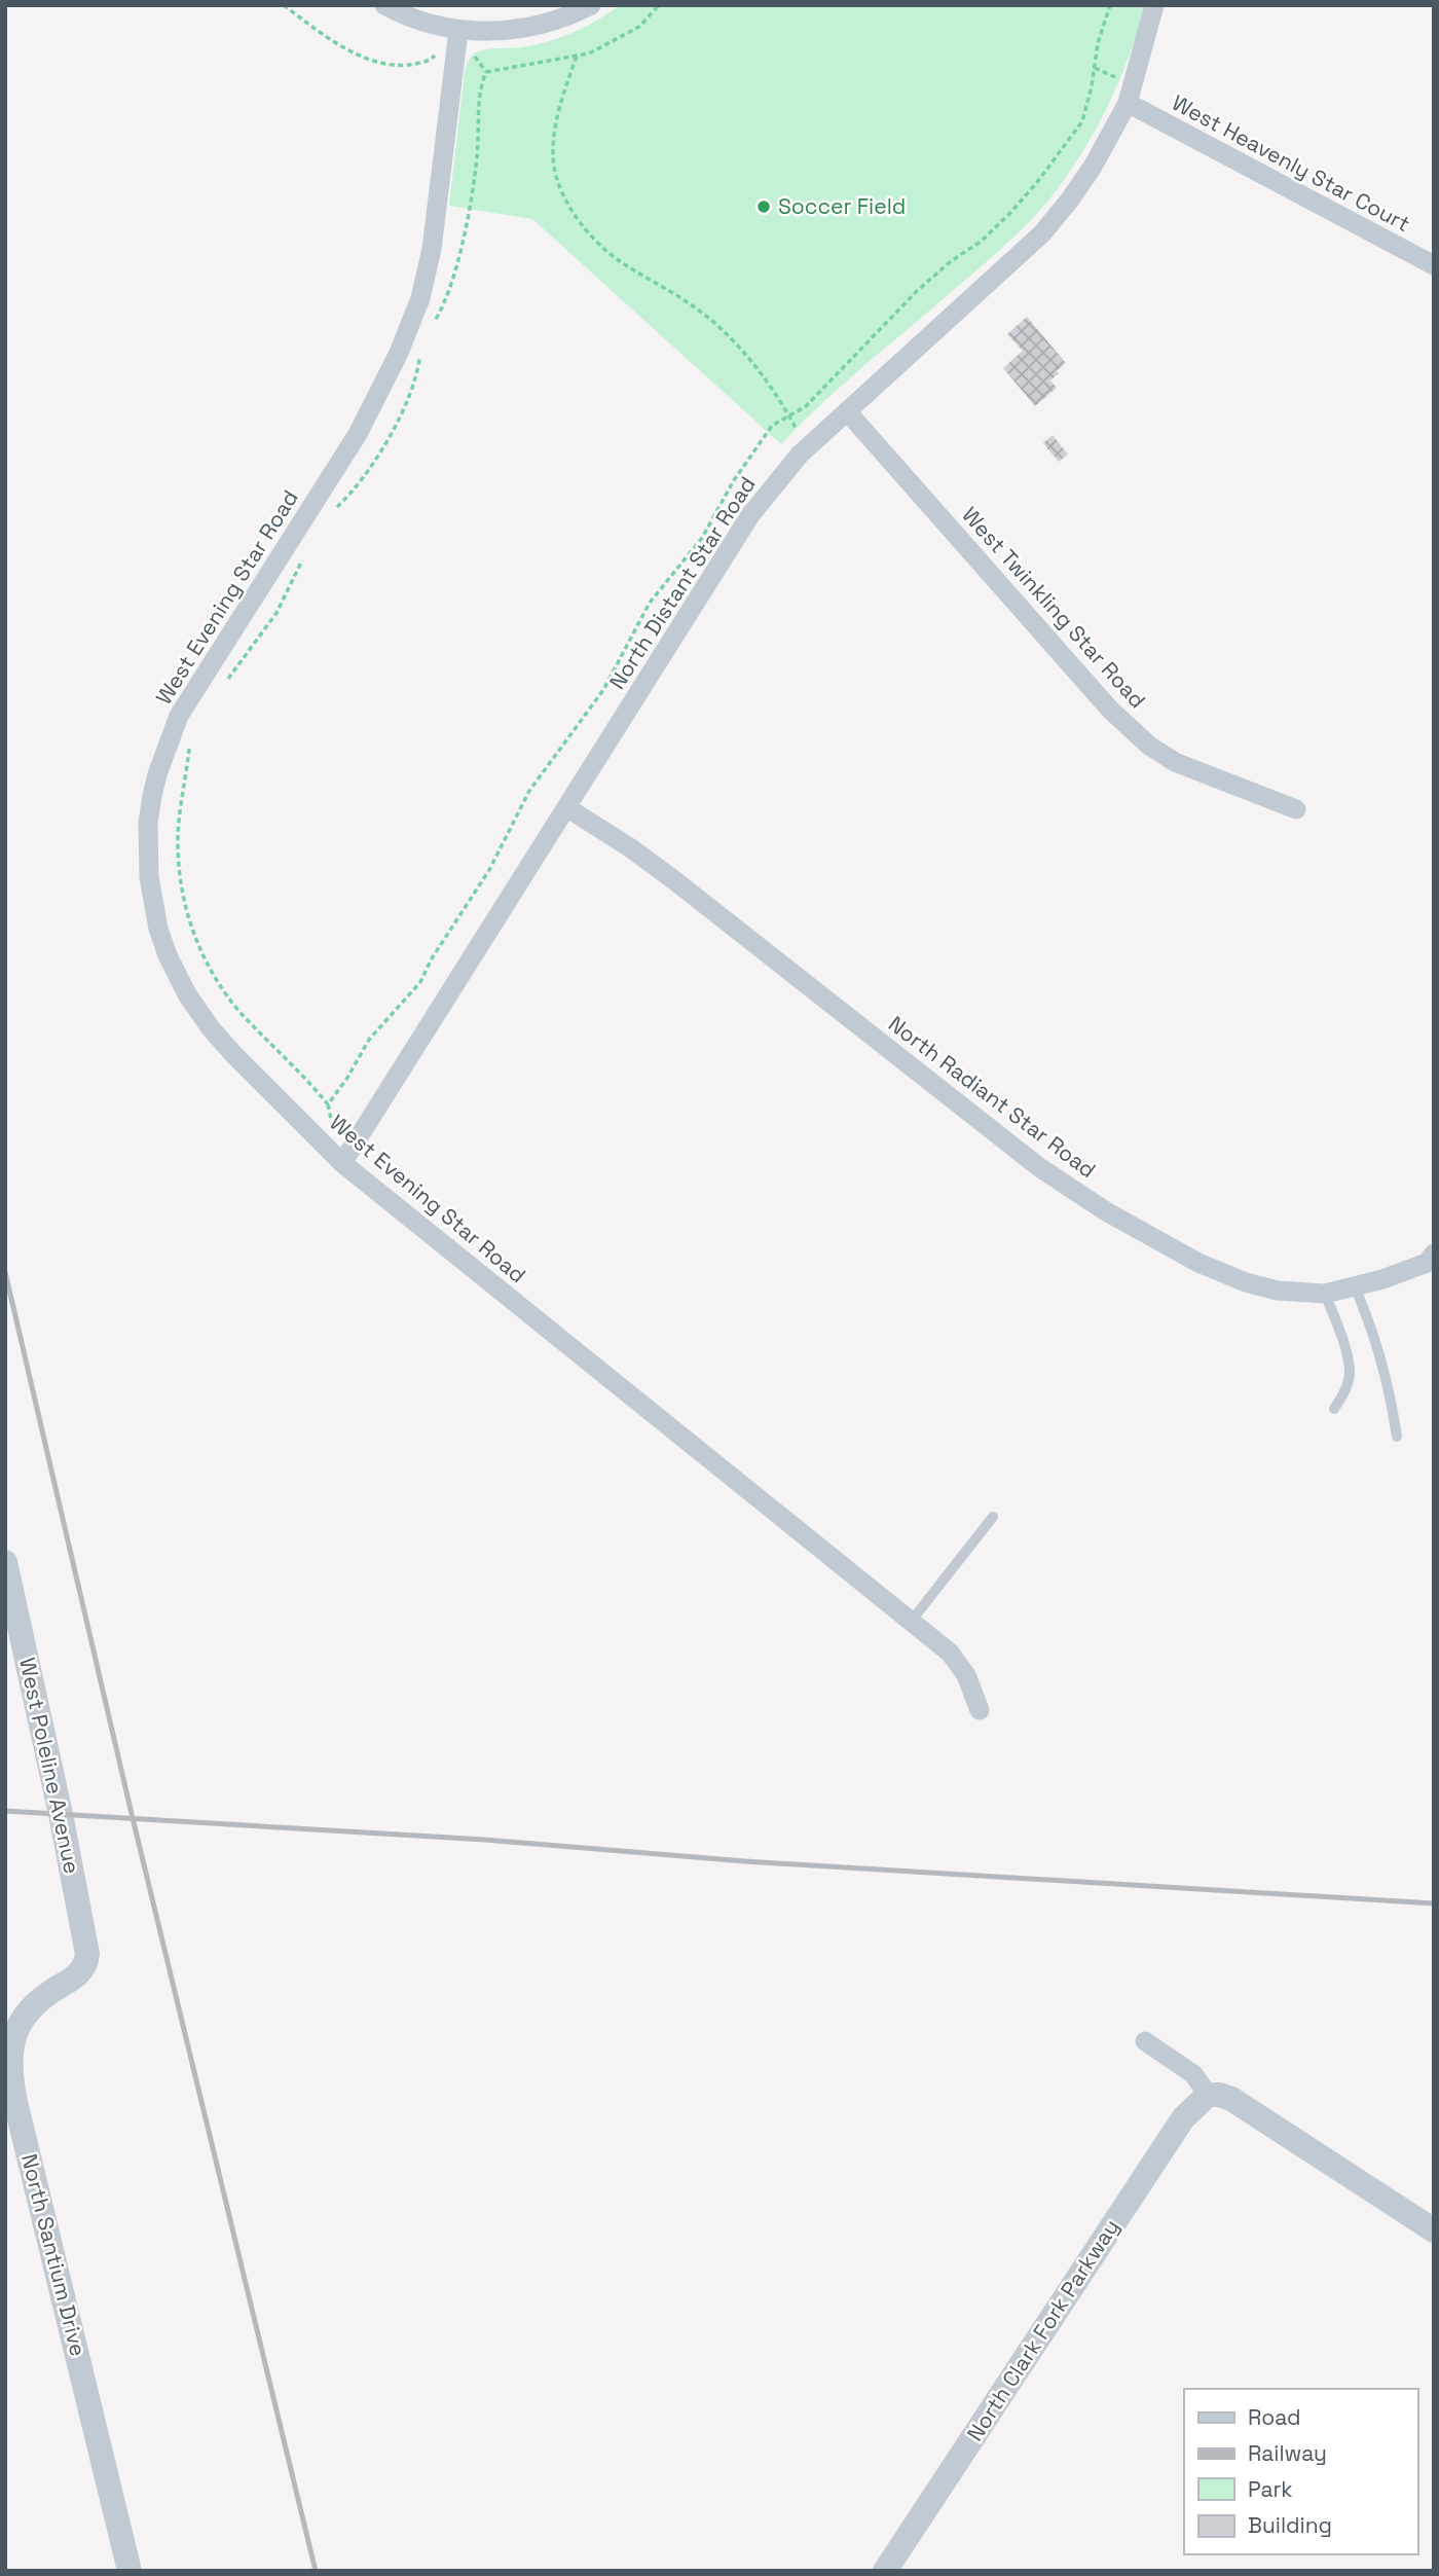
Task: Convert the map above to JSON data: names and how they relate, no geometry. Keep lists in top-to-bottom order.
{
  "streets": {
    "street": [
      "West Heavenly Star Court",
      "North Distant Star Road",
      "West Evening Star Road",
      "West Twinkling Star Road",
      "North Radiant Star Road",
      "West Poleline Avenue",
      "North Santium Drive",
      "North Clark Fork Parkway"
    ]
  },
  "crossings": [
    ["West Heavenly Star Court", "North Distant Star Road"],
    ["North Distant Star Road", "West Evening Star Road"],
    ["North Distant Star Road", "West Twinkling Star Road"],
    ["North Distant Star Road", "North Radiant Star Road"],
    ["West Poleline Avenue", "North Santium Drive"]
  ],
  "places": ["Soccer Field"],
  "legend": [
    "Road",
    "Railway",
    "Park",
    "Building"
  ]
}
